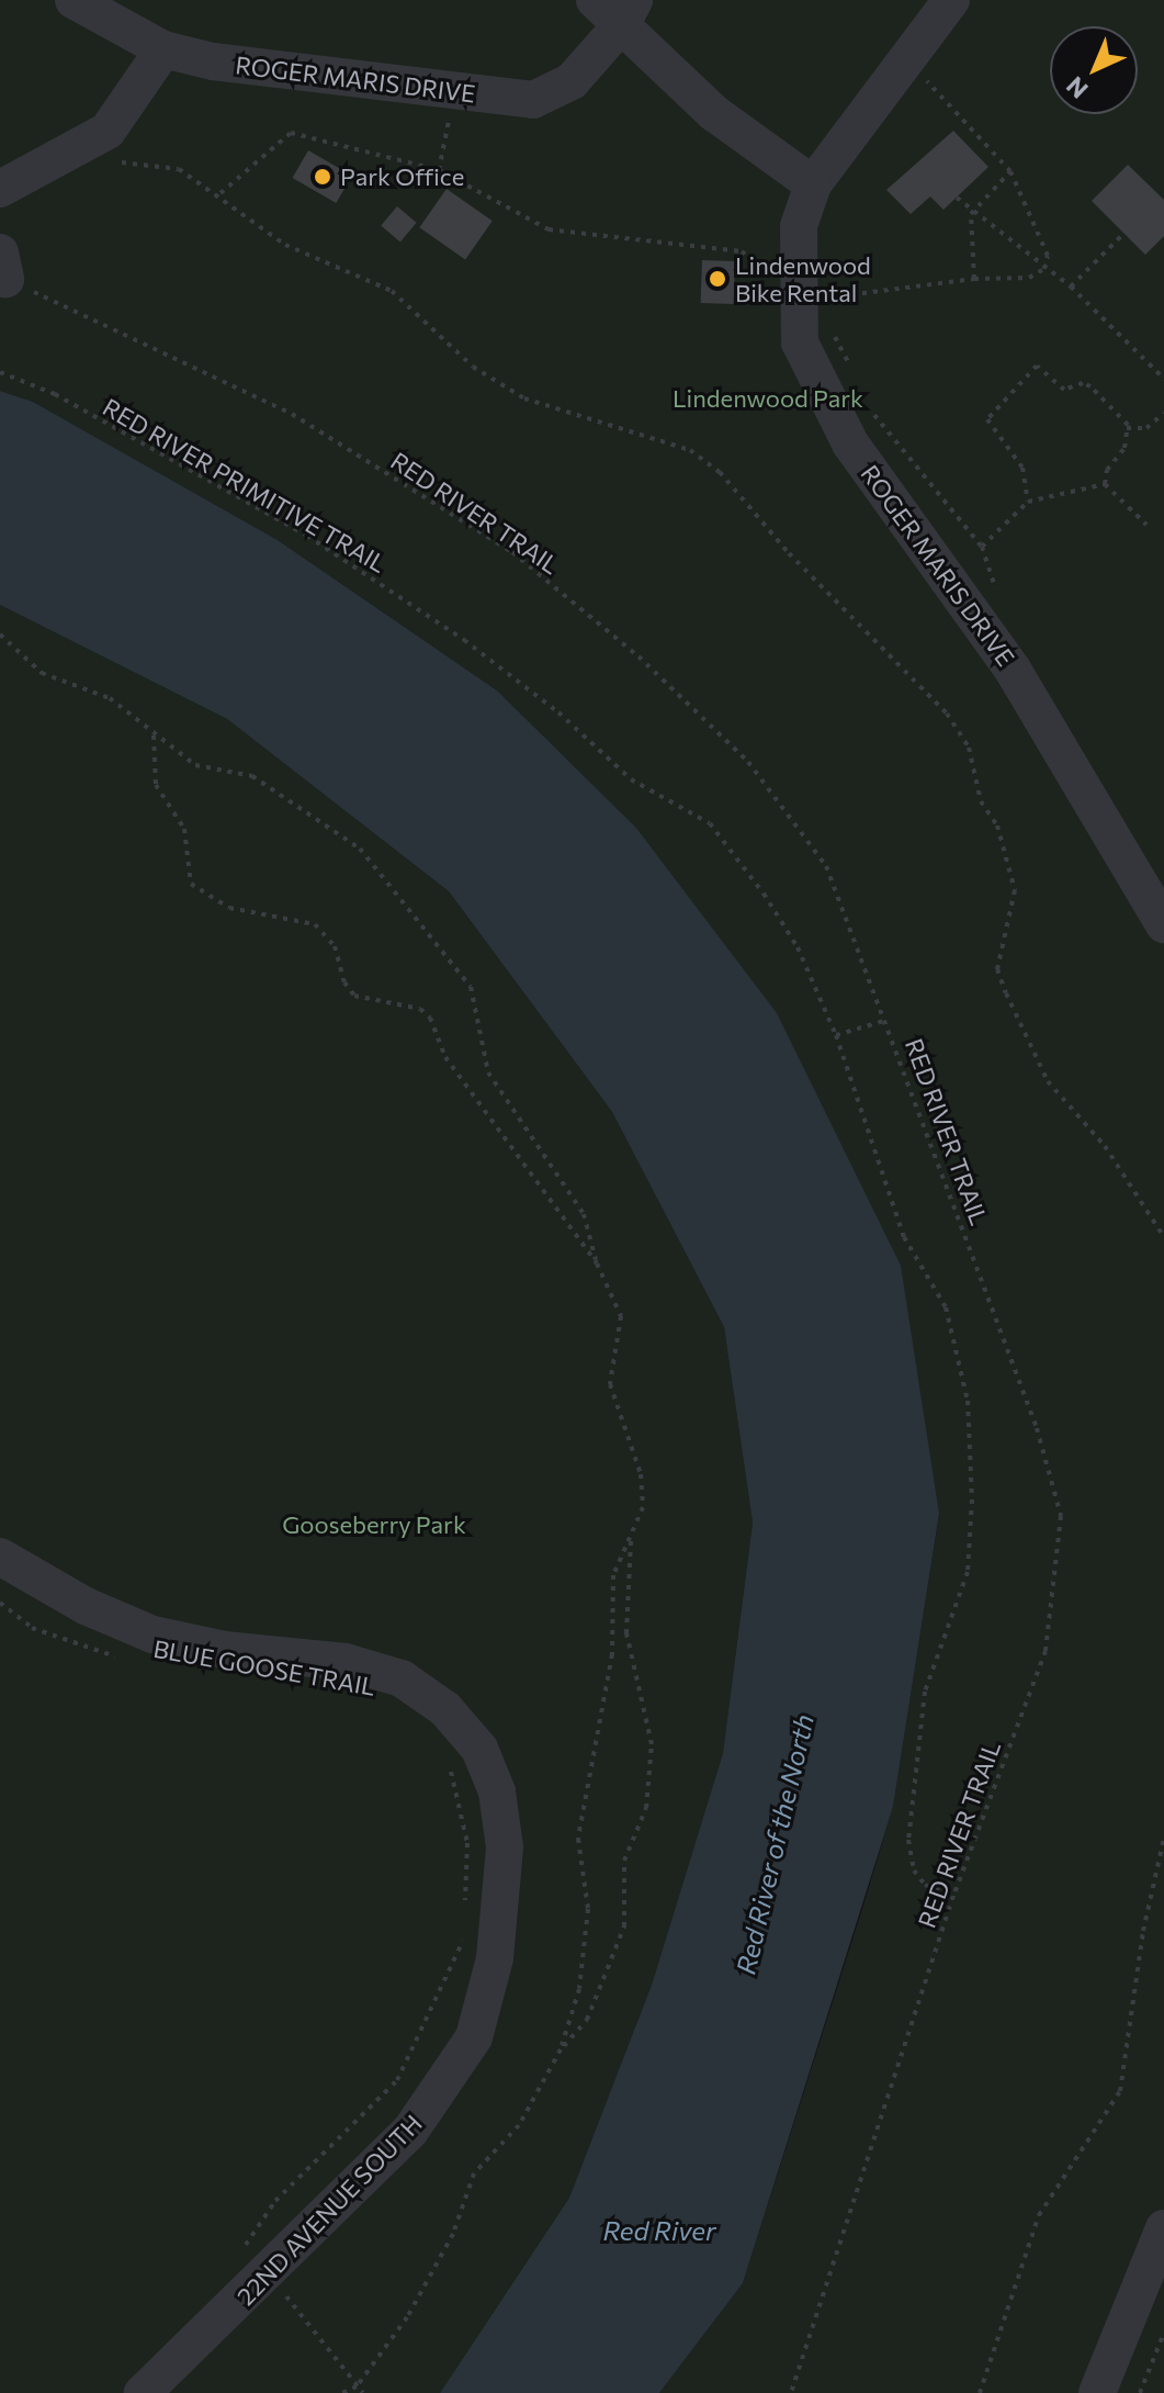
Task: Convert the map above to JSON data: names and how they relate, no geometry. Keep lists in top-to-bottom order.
{
  "streets": {
    "street": ["ROGER MARIS DRIVE", "22ND AVENUE SOUTH"],
    "path": ["RED RIVER PRIMITIVE TRAIL", "RED RIVER TRAIL", "BLUE GOOSE TRAIL"]
  },
  "crossings": [
    ["RED RIVER PRIMITIVE TRAIL", "RED RIVER TRAIL"]
  ],
  "water": ["Red River of the North", "Red River"],
  "parks": ["Lindenwood Park", "Gooseberry Park"],
  "places": ["Park Office", "Lindenwood Bike Rental"],
  "north": "bottom left"
}
